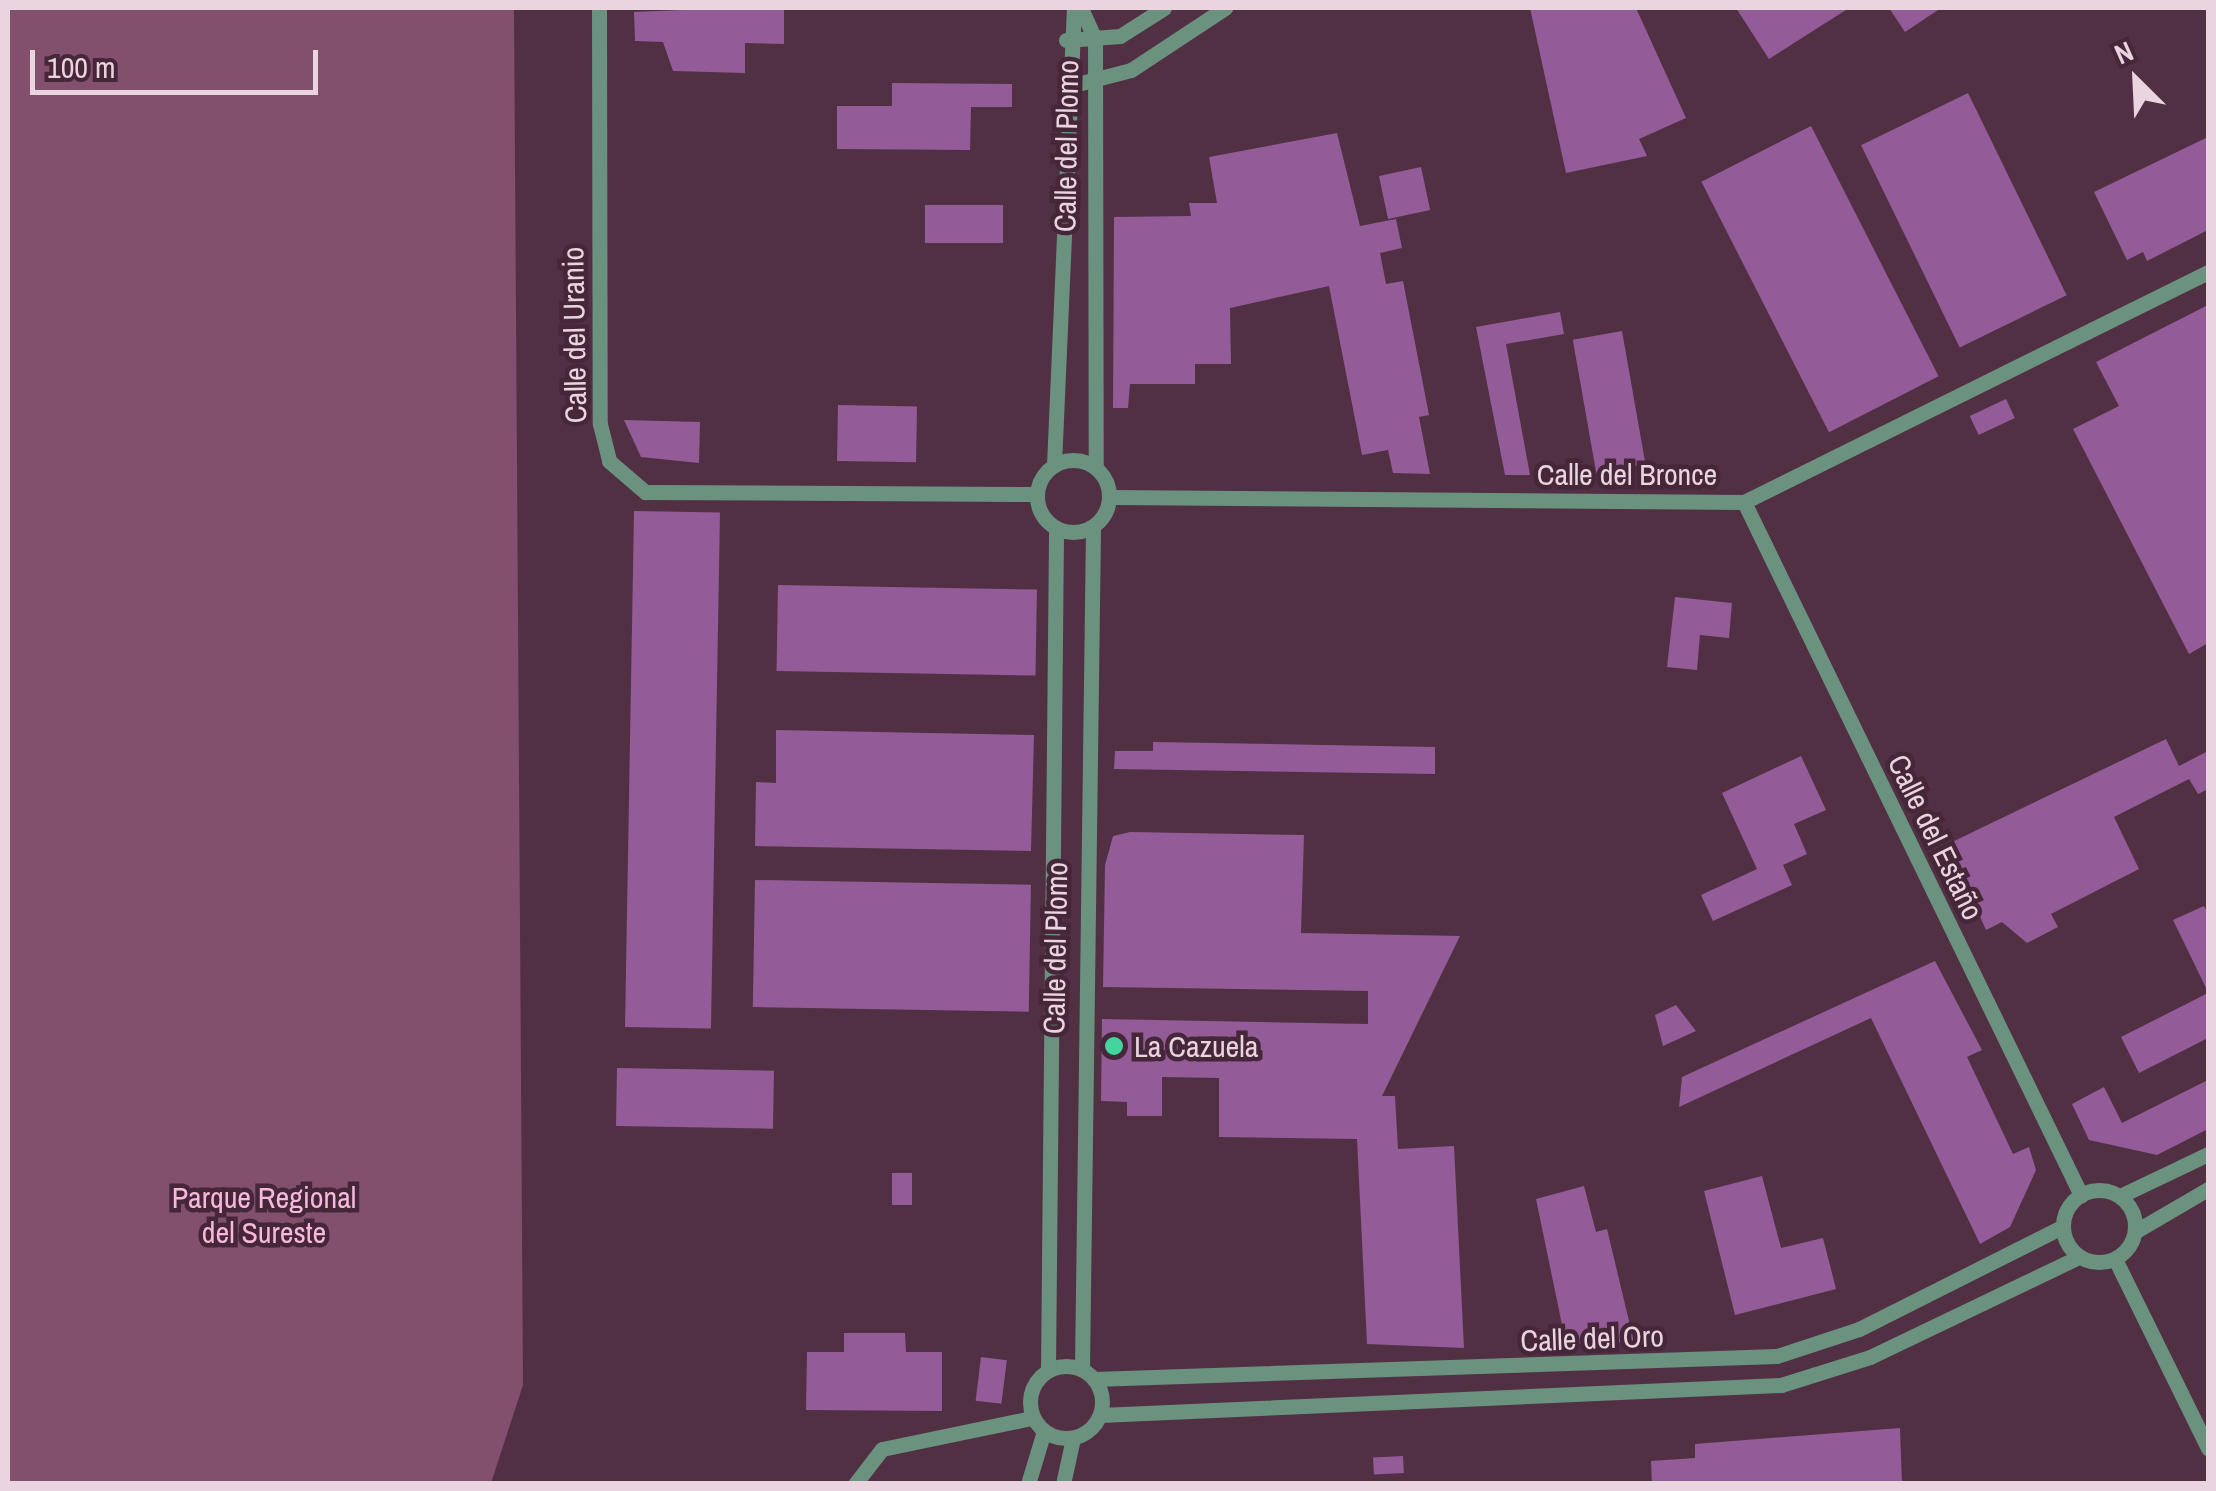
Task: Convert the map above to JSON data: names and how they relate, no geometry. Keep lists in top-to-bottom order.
{
  "streets": {
    "street": [
      "Calle del Plomo",
      "Calle del Uranio",
      "Calle del Bronce",
      "Calle del Estaño",
      "Calle del Oro"
    ]
  },
  "crossings": [
    ["Calle del Plomo", "Calle del Uranio"],
    ["Calle del Plomo", "Calle del Bronce"],
    ["Calle del Plomo", "Calle del Oro"],
    ["Calle del Uranio", "Calle del Bronce"],
    ["Calle del Bronce", "Calle del Estaño"],
    ["Calle del Estaño", "Calle del Oro"]
  ],
  "parks": ["Parque Regional del Sureste"],
  "places": ["La Cazuela"],
  "scale_bar": "100 m",
  "north": "top left"
}
